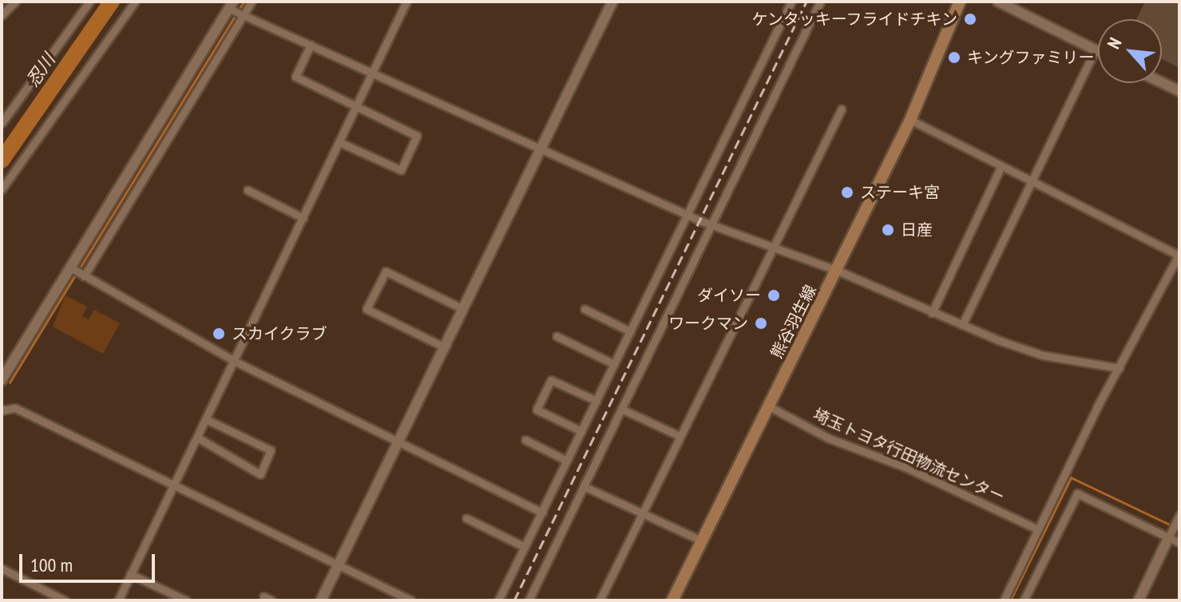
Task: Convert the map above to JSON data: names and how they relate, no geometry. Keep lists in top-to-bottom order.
{
  "streets": {
    "main road": ["熊谷羽生線"],
    "street": ["埼玉トヨタ行田物流センター"]
  },
  "crossings": [
    ["熊谷羽生線", "埼玉トヨタ行田物流センター"]
  ],
  "water": ["忍川"],
  "places": [
    "ケンタッキーフライドチキン",
    "キングファミリー",
    "ステーキ宮",
    "日産",
    "ダイソー",
    "ワークマン",
    "スカイクラブ"
  ],
  "scale_bar": "100 m",
  "north": "top left"
}
